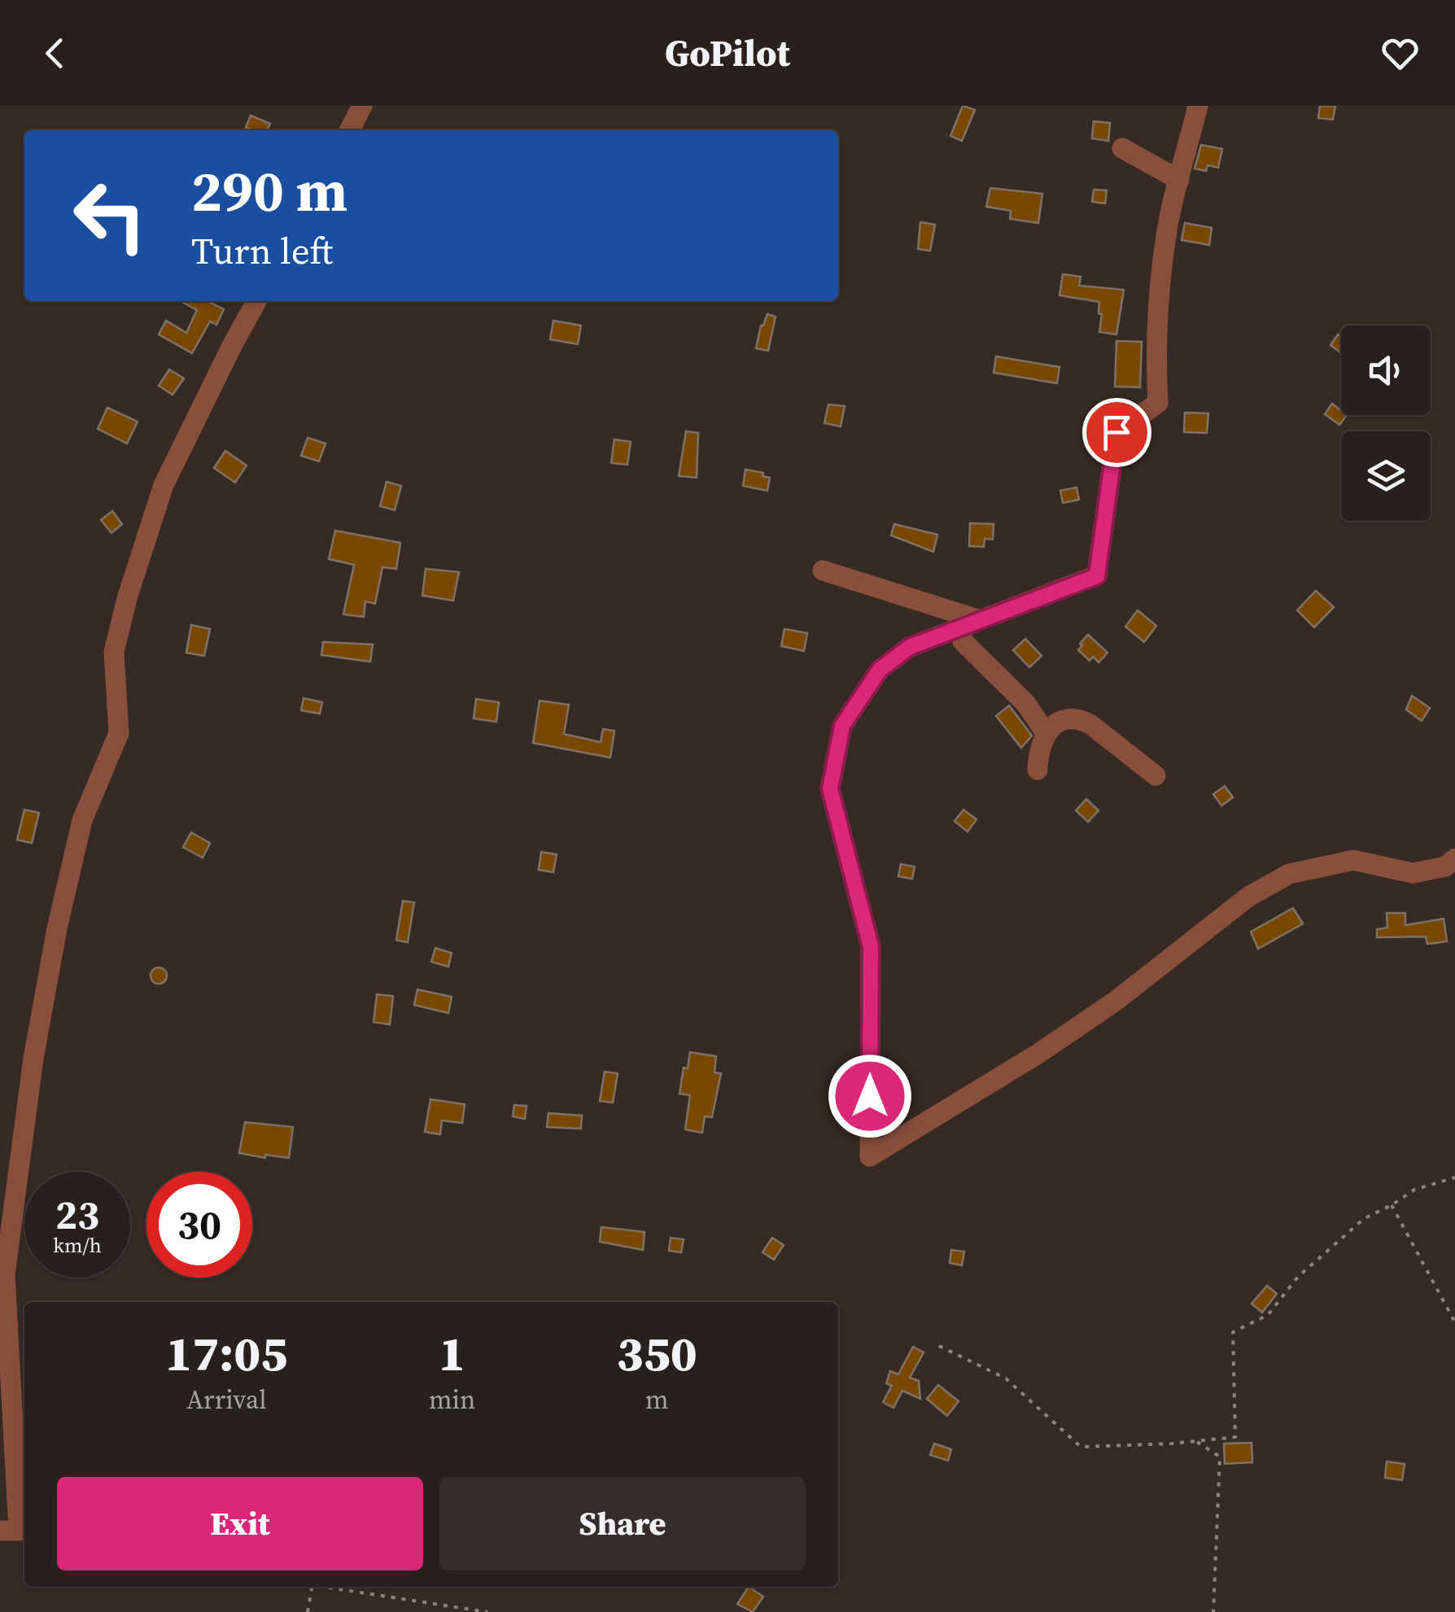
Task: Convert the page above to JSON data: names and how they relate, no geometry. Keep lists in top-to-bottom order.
{
  "page": {
    "header": "GoPilot",
    "turn": ["290 m", "Turn left"],
    "speed": "23 km/h",
    "limit": "30",
    "eta": [
      "17:05",
      "Arrival",
      "1",
      "min",
      "350",
      "m"
    ],
    "buttons": ["Exit", "Share"]
  }
}
